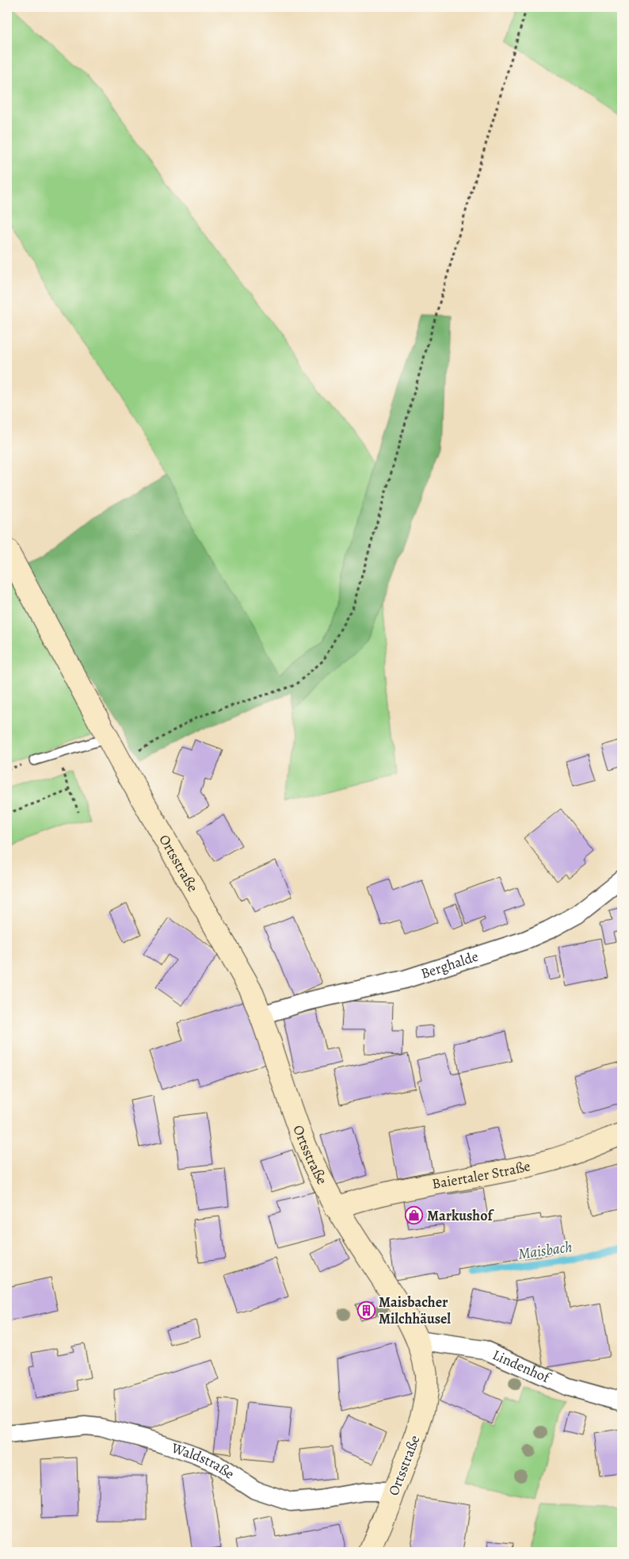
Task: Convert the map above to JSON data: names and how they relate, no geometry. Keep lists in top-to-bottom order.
{
  "streets": {
    "street": [
      "Ortsstraße",
      "Berghalde",
      "Baiertaler Straße",
      "Lindenhof",
      "Waldstraße"
    ]
  },
  "crossings": [
    ["Ortsstraße", "Berghalde"],
    ["Ortsstraße", "Baiertaler Straße"],
    ["Ortsstraße", "Lindenhof"],
    ["Ortsstraße", "Waldstraße"]
  ],
  "water": ["Maisbach"],
  "places": {
    "shop": ["Markushof"],
    "building": ["Maisbacher Milchhäusel"]
  }
}
